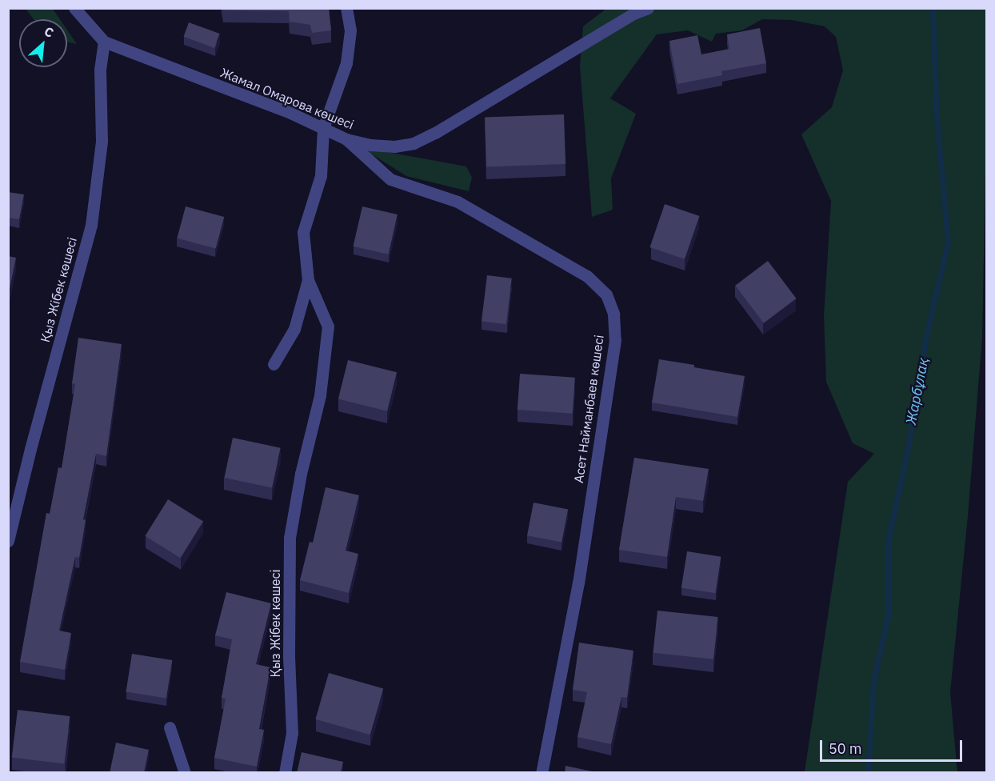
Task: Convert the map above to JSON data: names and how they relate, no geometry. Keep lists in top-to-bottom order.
{
  "streets": {
    "street": ["Жамал Омарова көшесі", "Қыз Жібек көшесі", "Асет Найманбаев көшесі"]
  },
  "crossings": [
    ["Жамал Омарова көшесі", "Қыз Жібек көшесі"],
    ["Жамал Омарова көшесі", "Асет Найманбаев көшесі"]
  ],
  "water": ["Жарбұлақ"],
  "scale_bar": "50 m",
  "north": "top right"
}
